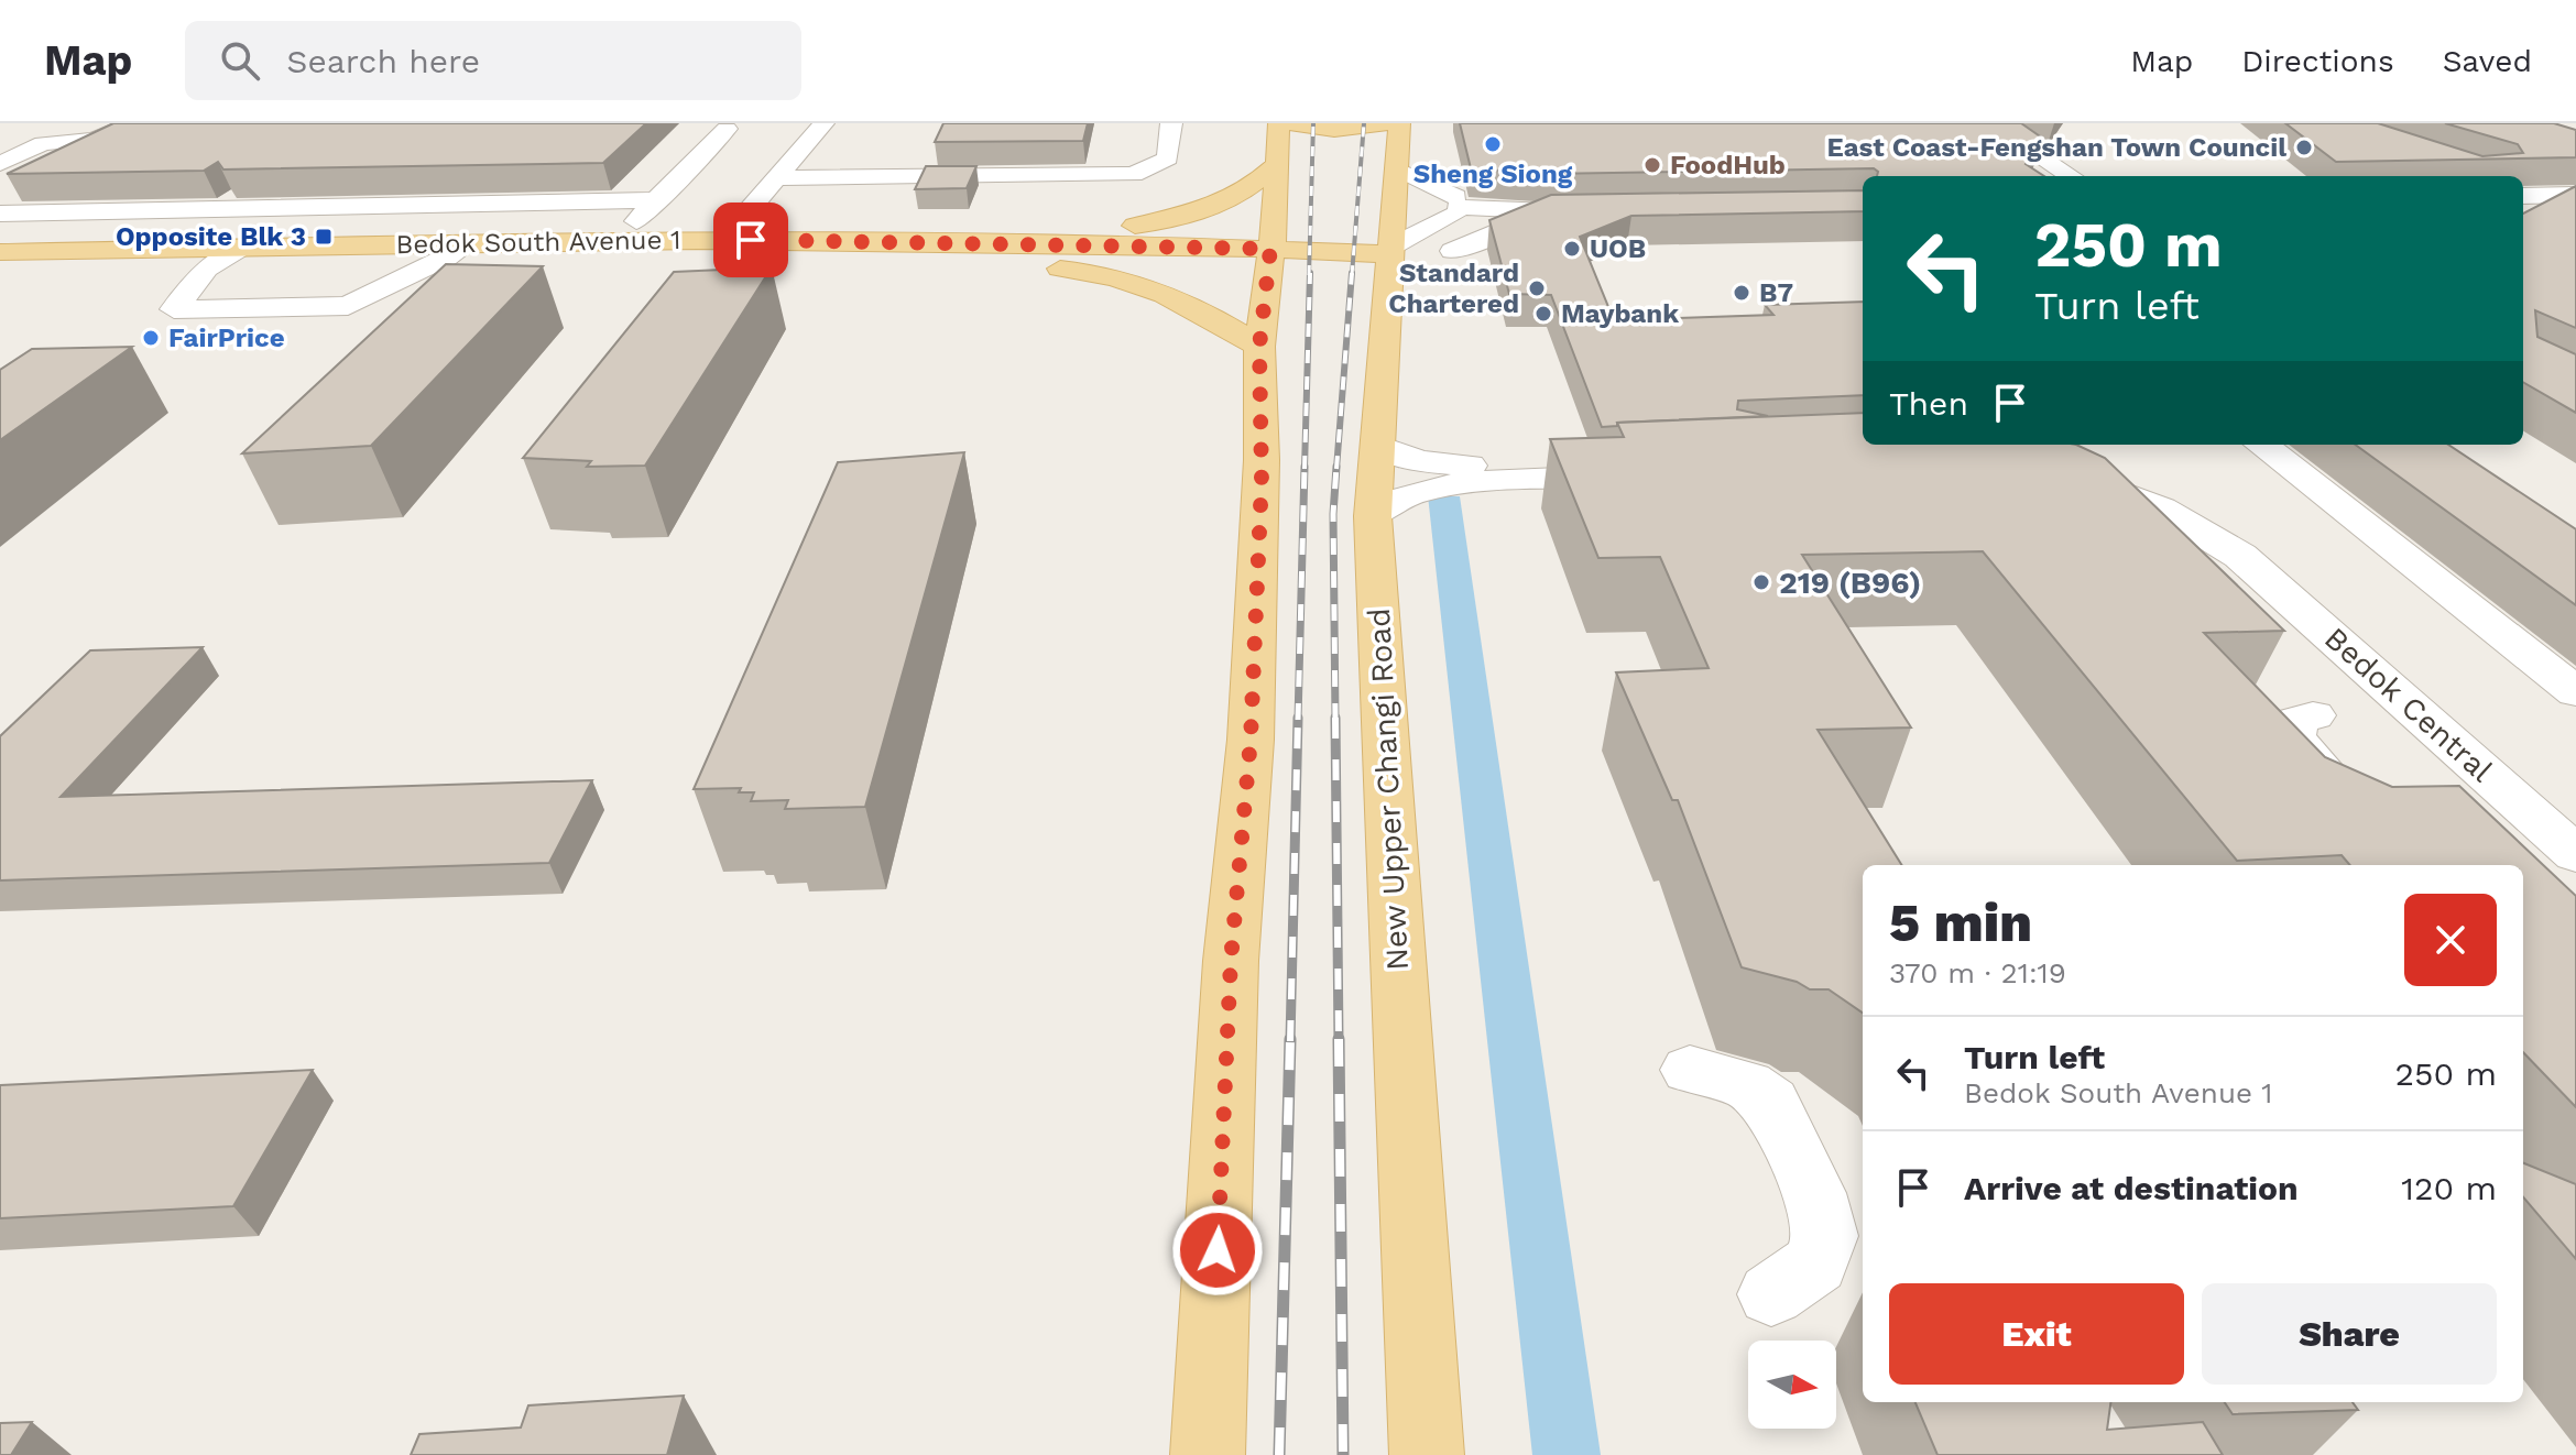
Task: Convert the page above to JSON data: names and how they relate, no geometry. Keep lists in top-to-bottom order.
{
  "streets": {
    "main road": ["Bedok South Avenue 1", "New Upper Changi Road"],
    "street": ["Bedok Central"]
  },
  "crossings": [
    ["Bedok South Avenue 1", "New Upper Changi Road"]
  ],
  "places": {
    "other": [
      "Sheng Siong",
      "East Coast-Fengshan Town Council",
      "FoodHub",
      "UOB",
      "Standard Chartered",
      "B7",
      "Maybank",
      "FairPrice",
      "219 (B96)"
    ],
    "transit": ["Opposite Blk 3"]
  },
  "north": "right",
  "page": {
    "header": "Map",
    "search": "Search here",
    "nav": ["Map", "Directions", "Saved"],
    "turn": ["250 m", "Turn left"],
    "then": "Then",
    "heading": ["5 min", "370 m · 21:19"],
    "list": [
      {
        "name": "Turn left",
        "note": "Bedok South Avenue 1",
        "value": "250 m"
      },
      {
        "name": "Arrive at destination",
        "value": "120 m"
      }
    ],
    "buttons": ["Exit", "Share"]
  }
}
